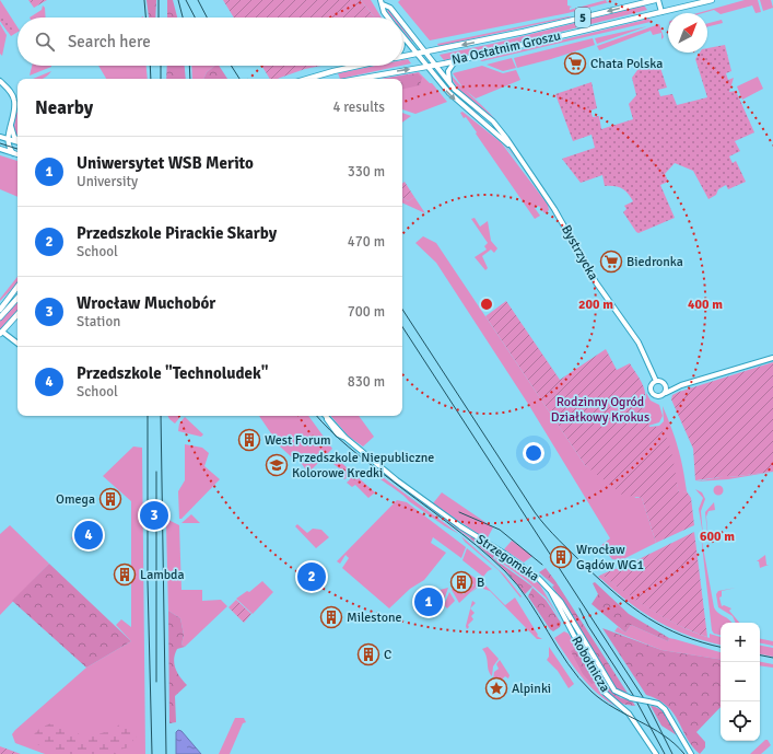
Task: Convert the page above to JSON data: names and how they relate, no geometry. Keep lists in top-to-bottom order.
{
  "streets": {
    "main road": ["5", "Na Ostatnim Groszu"],
    "street": ["Bystrzycka", "Strzegomska", "Robotnicza"]
  },
  "crossings": [
    ["5", "Na Ostatnim Groszu"],
    ["5", "Bystrzycka"],
    ["Na Ostatnim Groszu", "Bystrzycka"],
    ["Strzegomska", "Robotnicza"]
  ],
  "parks": ["Rodzinny Ogród Działkowy Krokus"],
  "places": {
    "supermarket": ["Chata Polska", "Biedronka"],
    "building": [
      "West Forum",
      "Omega",
      "Wrocław Gądów WG1",
      "Lambda",
      "B",
      "Milestone",
      "C"
    ],
    "school or university": ["Przedszkole Niepubliczne Kolorowe Kredki"],
    "place": ["Alpinki"]
  },
  "north": "top right",
  "page": {
    "search": "Search here",
    "heading": ["Nearby", "4 results"],
    "list": [
      {
        "mark": "1",
        "name": "Uniwersytet WSB Merito",
        "note": "University",
        "value": "330 m"
      },
      {
        "mark": "2",
        "name": "Przedszkole Pirackie Skarby",
        "note": "School",
        "value": "470 m"
      },
      {
        "mark": "3",
        "name": "Wrocław Muchobór",
        "note": "Station",
        "value": "700 m"
      },
      {
        "mark": "4",
        "name": "Przedszkole \"Technoludek\"",
        "note": "School",
        "value": "830 m"
      }
    ],
    "pins": [
      "3",
      "4",
      "2",
      "1"
    ],
    "map_buttons": ["+", "−"]
  },
  "rings": ["200 m", "400 m", "600 m"]
}
